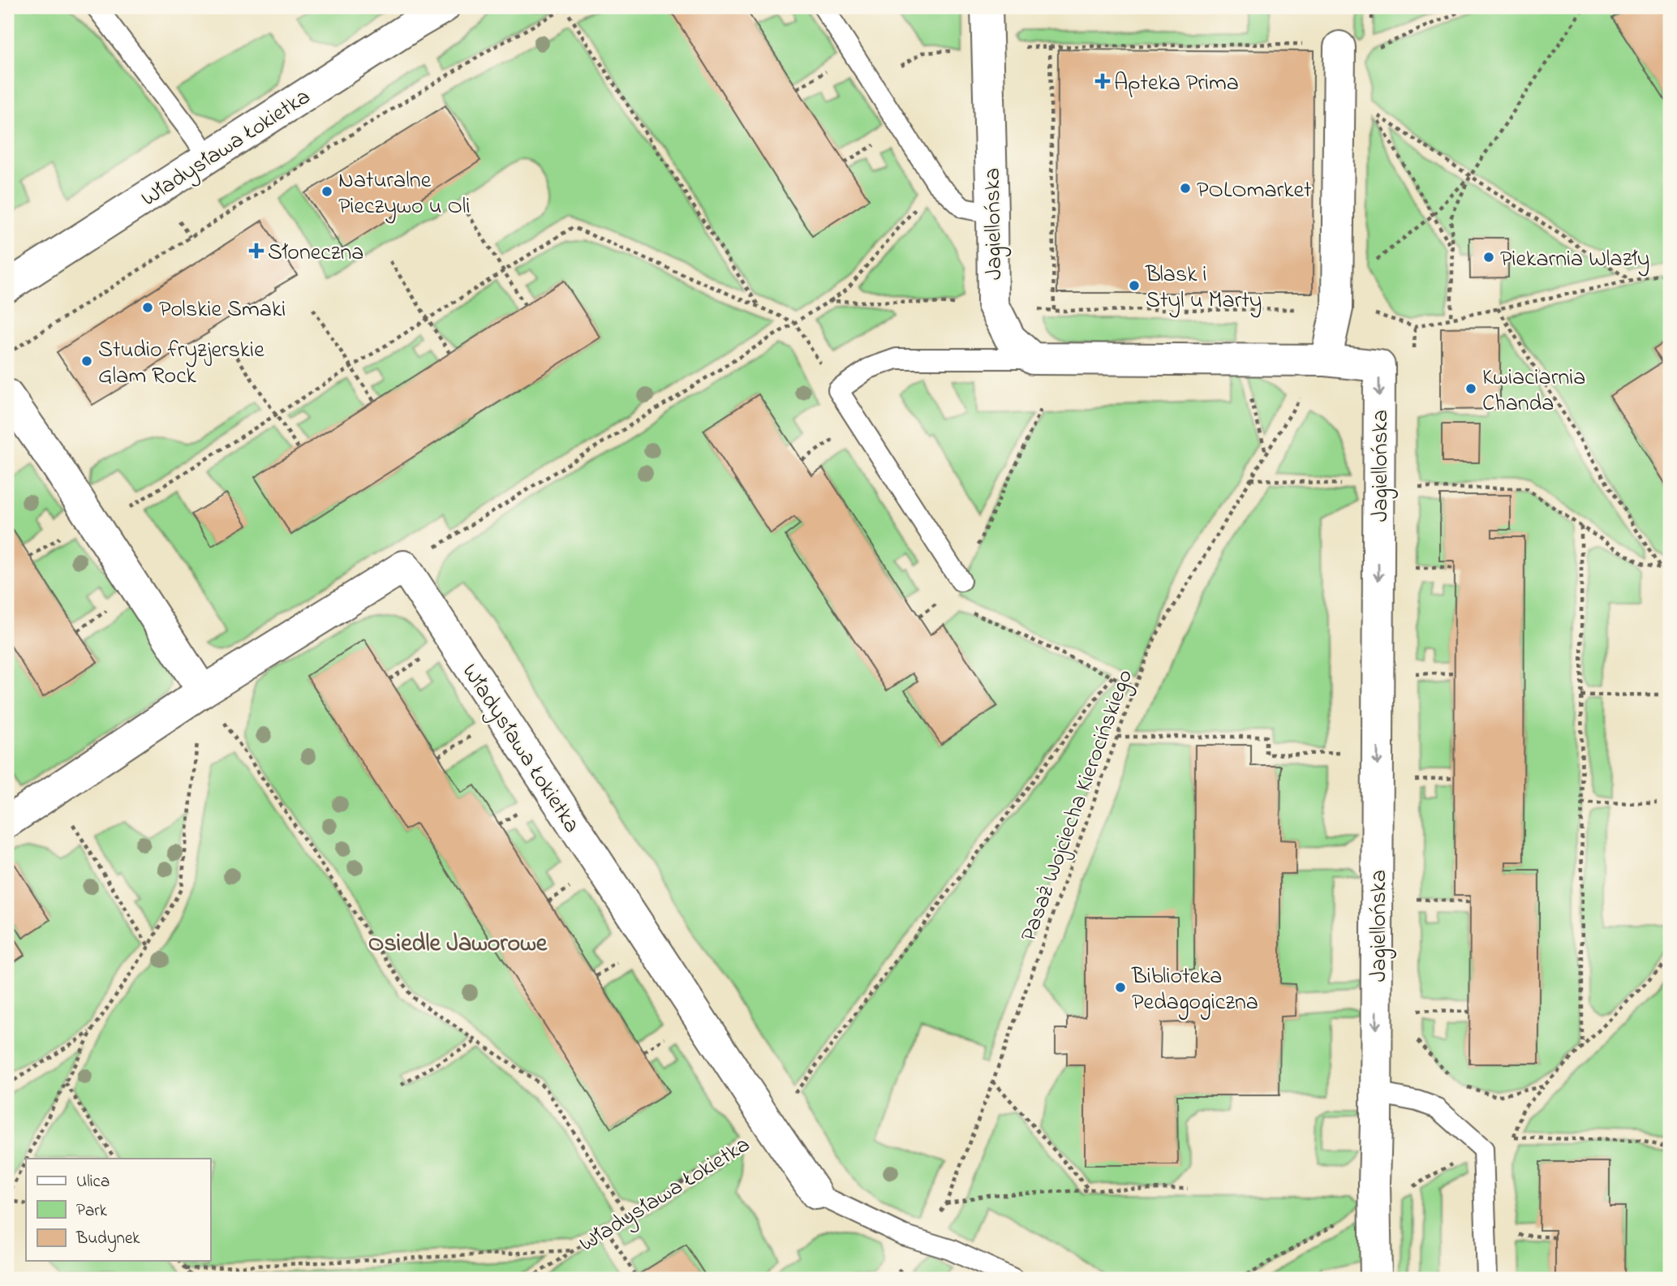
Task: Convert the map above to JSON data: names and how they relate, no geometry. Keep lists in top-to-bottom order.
{
  "streets": {
    "street": ["Władysława Łokietka", "Jagiellońska"],
    "path": ["Pasaż Wojciecha Kierocińskiego"]
  },
  "crossings": [
    ["Jagiellońska", "Pasaż Wojciecha Kierocińskiego"]
  ],
  "one_way": ["Jagiellońska"],
  "districts": ["Osiedle Jaworowe"],
  "places": {
    "health": ["Apteka Prima", "Słoneczna"],
    "other": [
      "POLOmarket",
      "Naturalne Pieczywo u Oli",
      "Piekarnia Wlazły",
      "Blask i Styl u Marty",
      "Polskie Smaki",
      "Studio fryzjerskie Glam Rock",
      "Kwiaciarnia Chanda",
      "Biblioteka Pedagogiczna"
    ]
  },
  "legend": ["Ulica", "Park", "Budynek"]
}
